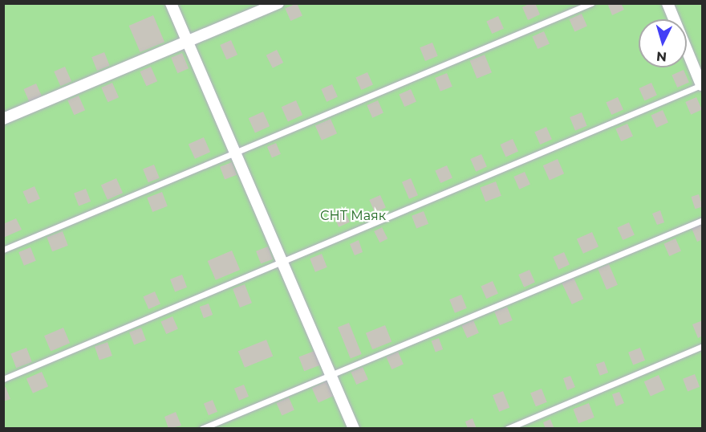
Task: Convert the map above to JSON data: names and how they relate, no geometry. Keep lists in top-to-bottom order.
{
  "parks": ["СНТ Маяк"],
  "north": "bottom"
}
